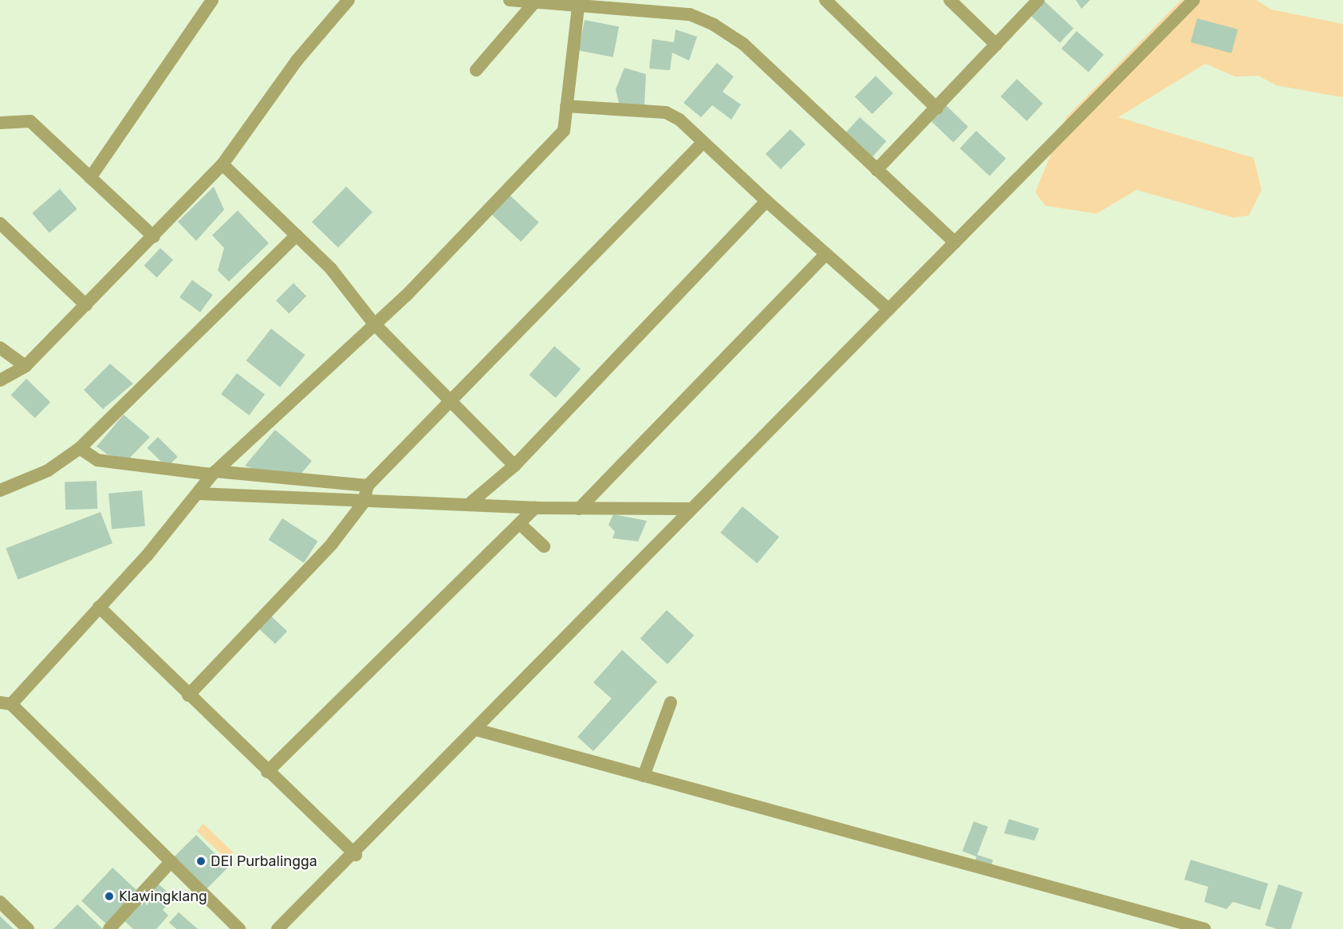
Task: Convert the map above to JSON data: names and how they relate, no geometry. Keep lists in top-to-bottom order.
{
  "places": ["DEI Purbalingga", "Klawingklang"]
}
